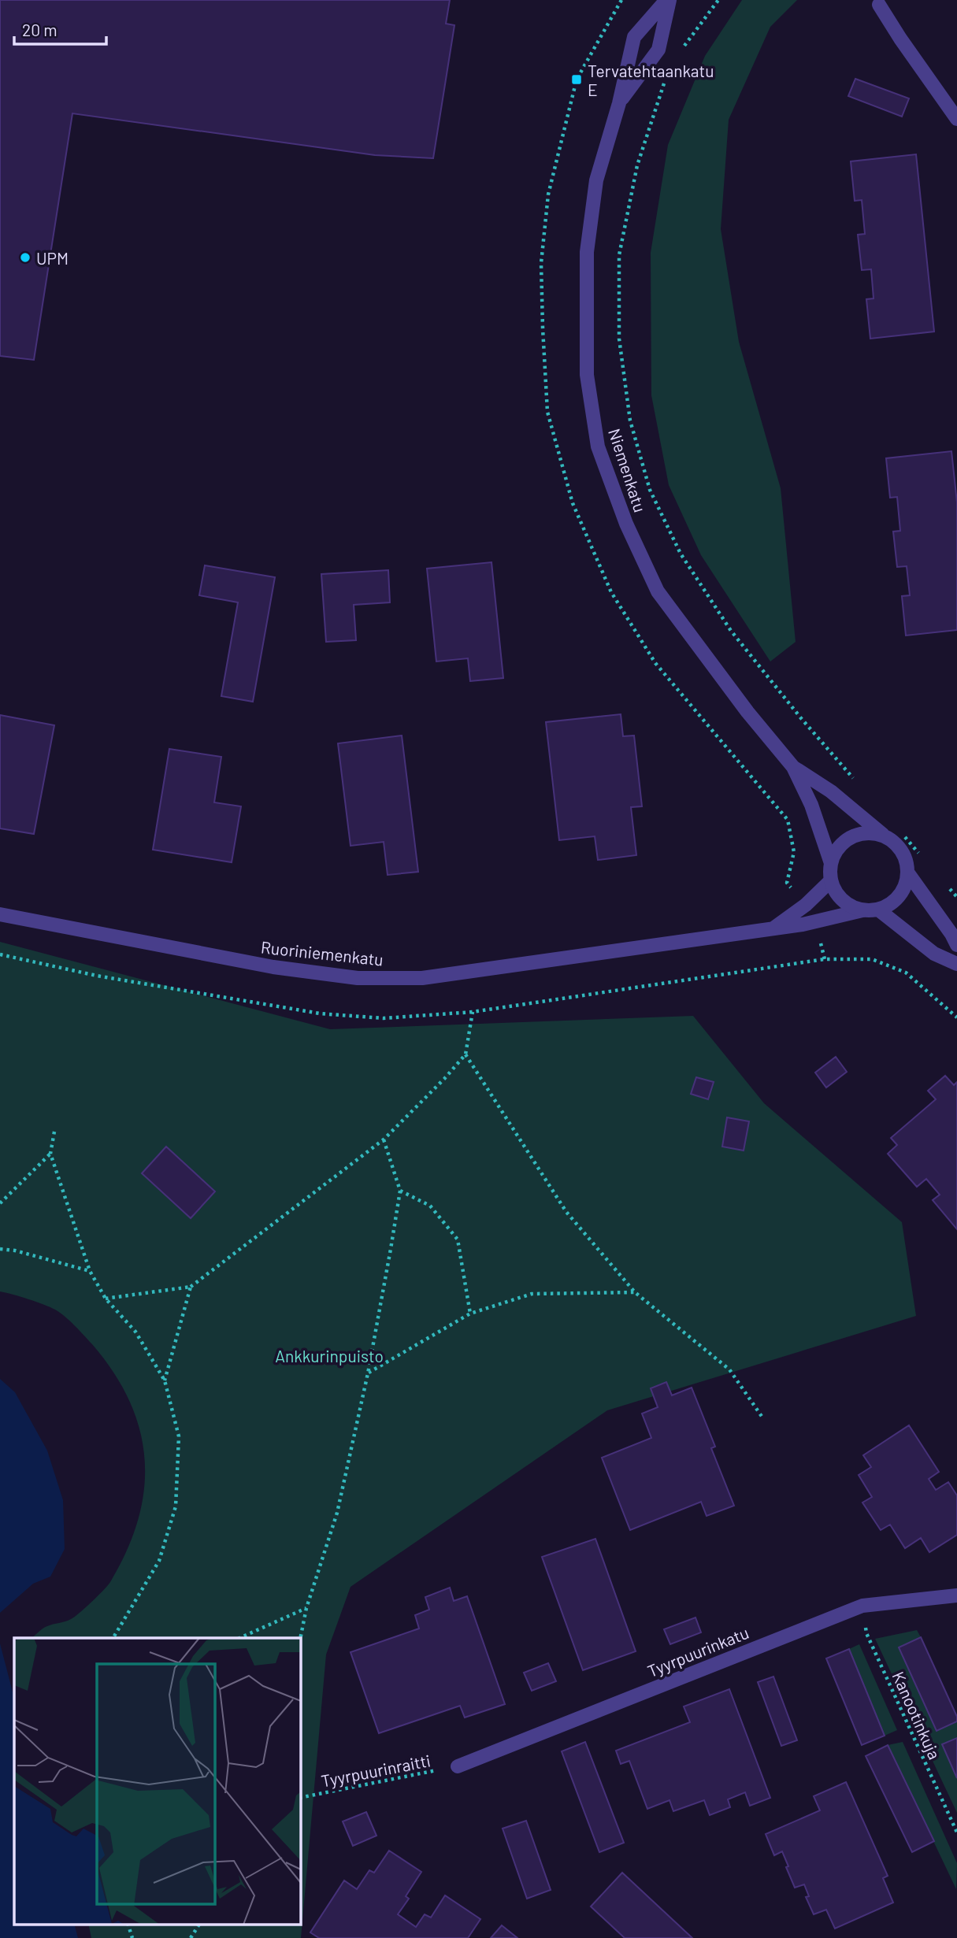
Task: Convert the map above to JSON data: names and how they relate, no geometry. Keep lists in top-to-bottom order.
{
  "streets": {
    "street": ["Niemenkatu", "Ruoriniemenkatu", "Tyyrpuurinkatu"],
    "path": ["Kanootinkuja", "Tyyrpuurinraitti"]
  },
  "crossings": [
    ["Niemenkatu", "Ruoriniemenkatu"],
    ["Tyyrpuurinkatu", "Kanootinkuja"],
    ["Tyyrpuurinkatu", "Tyyrpuurinraitti"]
  ],
  "parks": ["Ankkurinpuisto"],
  "places": {
    "transit": ["Tervatehtaankatu E"],
    "other": ["UPM"]
  },
  "scale_bar": "20 m"
}
